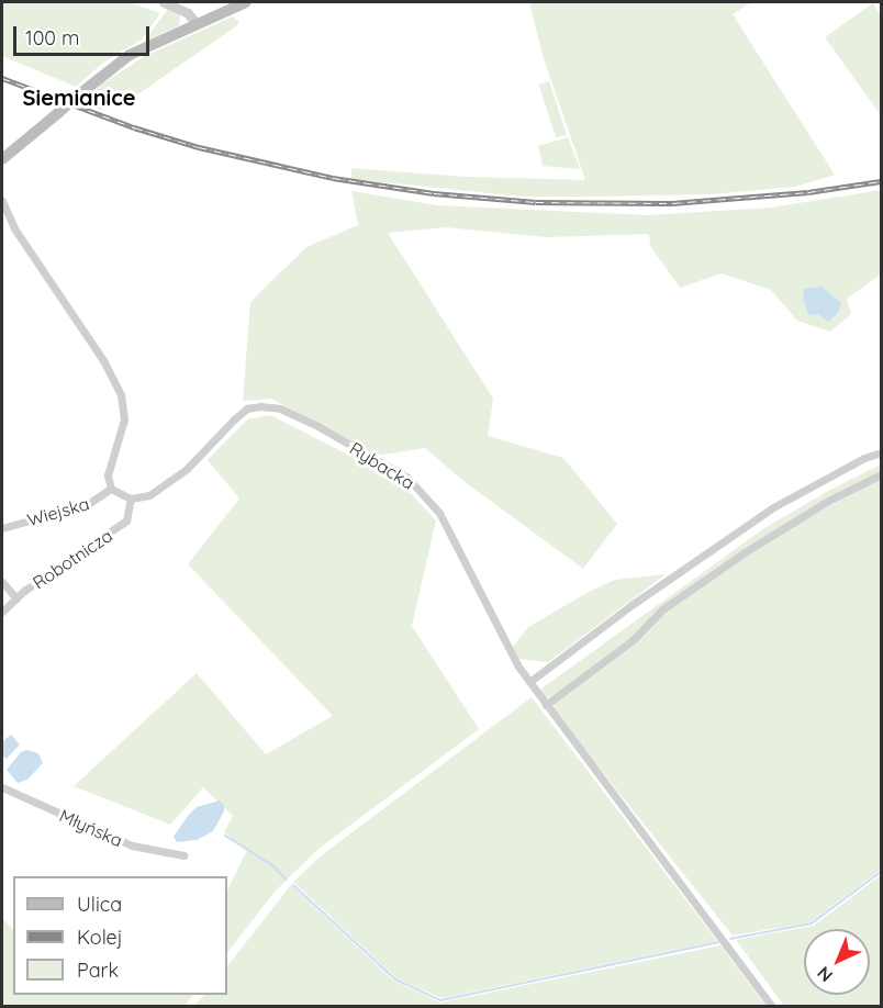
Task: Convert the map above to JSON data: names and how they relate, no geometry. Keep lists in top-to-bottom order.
{
  "streets": {
    "street": [
      "Rybacka",
      "Wiejska",
      "Robotnicza",
      "Młyńska"
    ]
  },
  "crossings": [
    ["Rybacka", "Robotnicza"]
  ],
  "districts": ["Siemianice"],
  "legend": ["Ulica", "Kolej", "Park"],
  "scale_bar": "100 m",
  "north": "bottom left"
}
